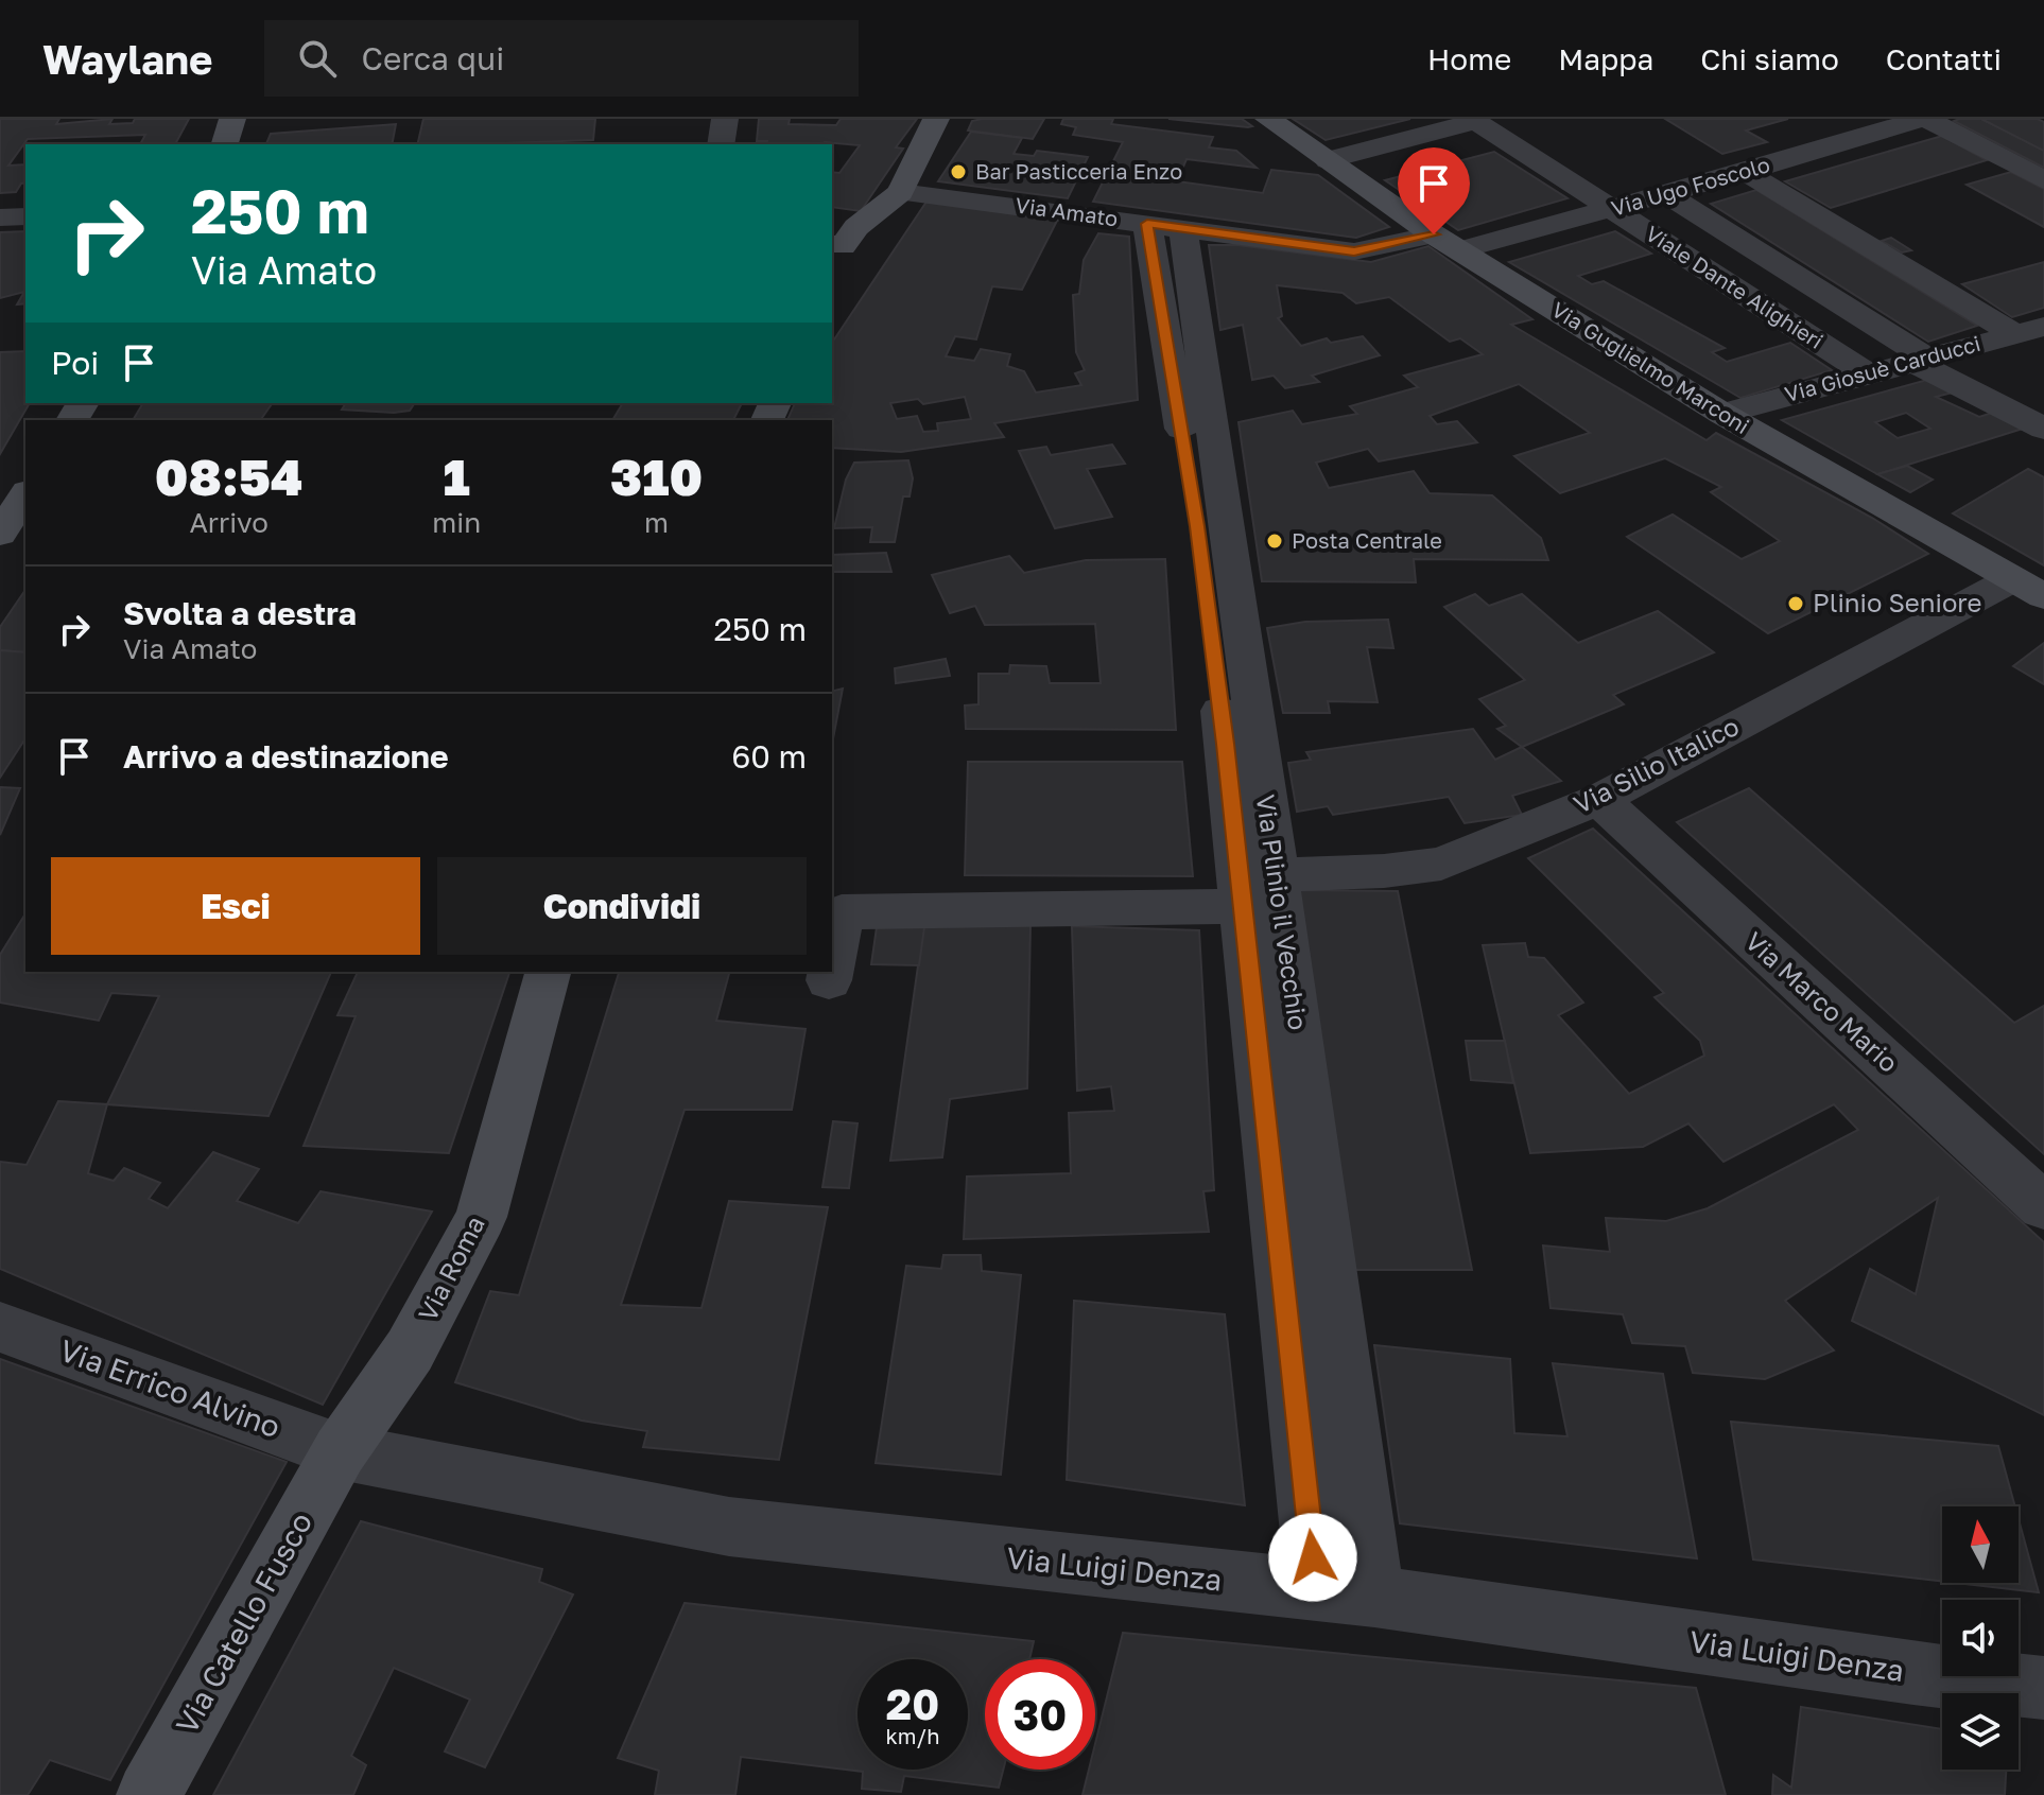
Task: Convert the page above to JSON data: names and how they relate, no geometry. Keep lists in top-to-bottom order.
{
  "streets": {
    "street": [
      "Via Ugo Foscolo",
      "Via Amato",
      "Viale Dante Alighieri",
      "Via Guglielmo Marconi",
      "Via Giosuè Carducci",
      "Via Silio Italico",
      "Via Plinio il Vecchio",
      "Via Marco Mario",
      "Via Roma",
      "Via Errico Alvino",
      "Via Luigi Denza",
      "Via Catello Fusco"
    ]
  },
  "crossings": [
    ["Via Ugo Foscolo", "Via Amato"],
    ["Via Ugo Foscolo", "Viale Dante Alighieri"],
    ["Via Ugo Foscolo", "Via Guglielmo Marconi"],
    ["Via Amato", "Via Guglielmo Marconi"],
    ["Via Amato", "Via Plinio il Vecchio"],
    ["Viale Dante Alighieri", "Via Giosuè Carducci"],
    ["Via Guglielmo Marconi", "Via Giosuè Carducci"],
    ["Via Guglielmo Marconi", "Via Silio Italico"],
    ["Via Silio Italico", "Via Plinio il Vecchio"],
    ["Via Silio Italico", "Via Marco Mario"],
    ["Via Plinio il Vecchio", "Via Luigi Denza"],
    ["Via Roma", "Via Errico Alvino"],
    ["Via Roma", "Via Luigi Denza"],
    ["Via Roma", "Via Catello Fusco"],
    ["Via Errico Alvino", "Via Luigi Denza"],
    ["Via Errico Alvino", "Via Catello Fusco"],
    ["Via Luigi Denza", "Via Catello Fusco"]
  ],
  "places": ["Bar Pasticceria Enzo", "Posta Centrale", "Plinio Seniore"],
  "north": "top",
  "page": {
    "header": "Waylane",
    "search": "Cerca qui",
    "nav": [
      "Home",
      "Mappa",
      "Chi siamo",
      "Contatti"
    ],
    "turn": ["250 m", "Via Amato"],
    "then": "Poi",
    "eta": [
      "08:54",
      "Arrivo",
      "1",
      "min",
      "310",
      "m"
    ],
    "list": [
      {
        "name": "Svolta a destra",
        "note": "Via Amato",
        "value": "250 m"
      },
      {
        "name": "Arrivo a destinazione",
        "value": "60 m"
      }
    ],
    "buttons": ["Esci", "Condividi"],
    "speed": "20 km/h",
    "limit": "30"
  }
}
